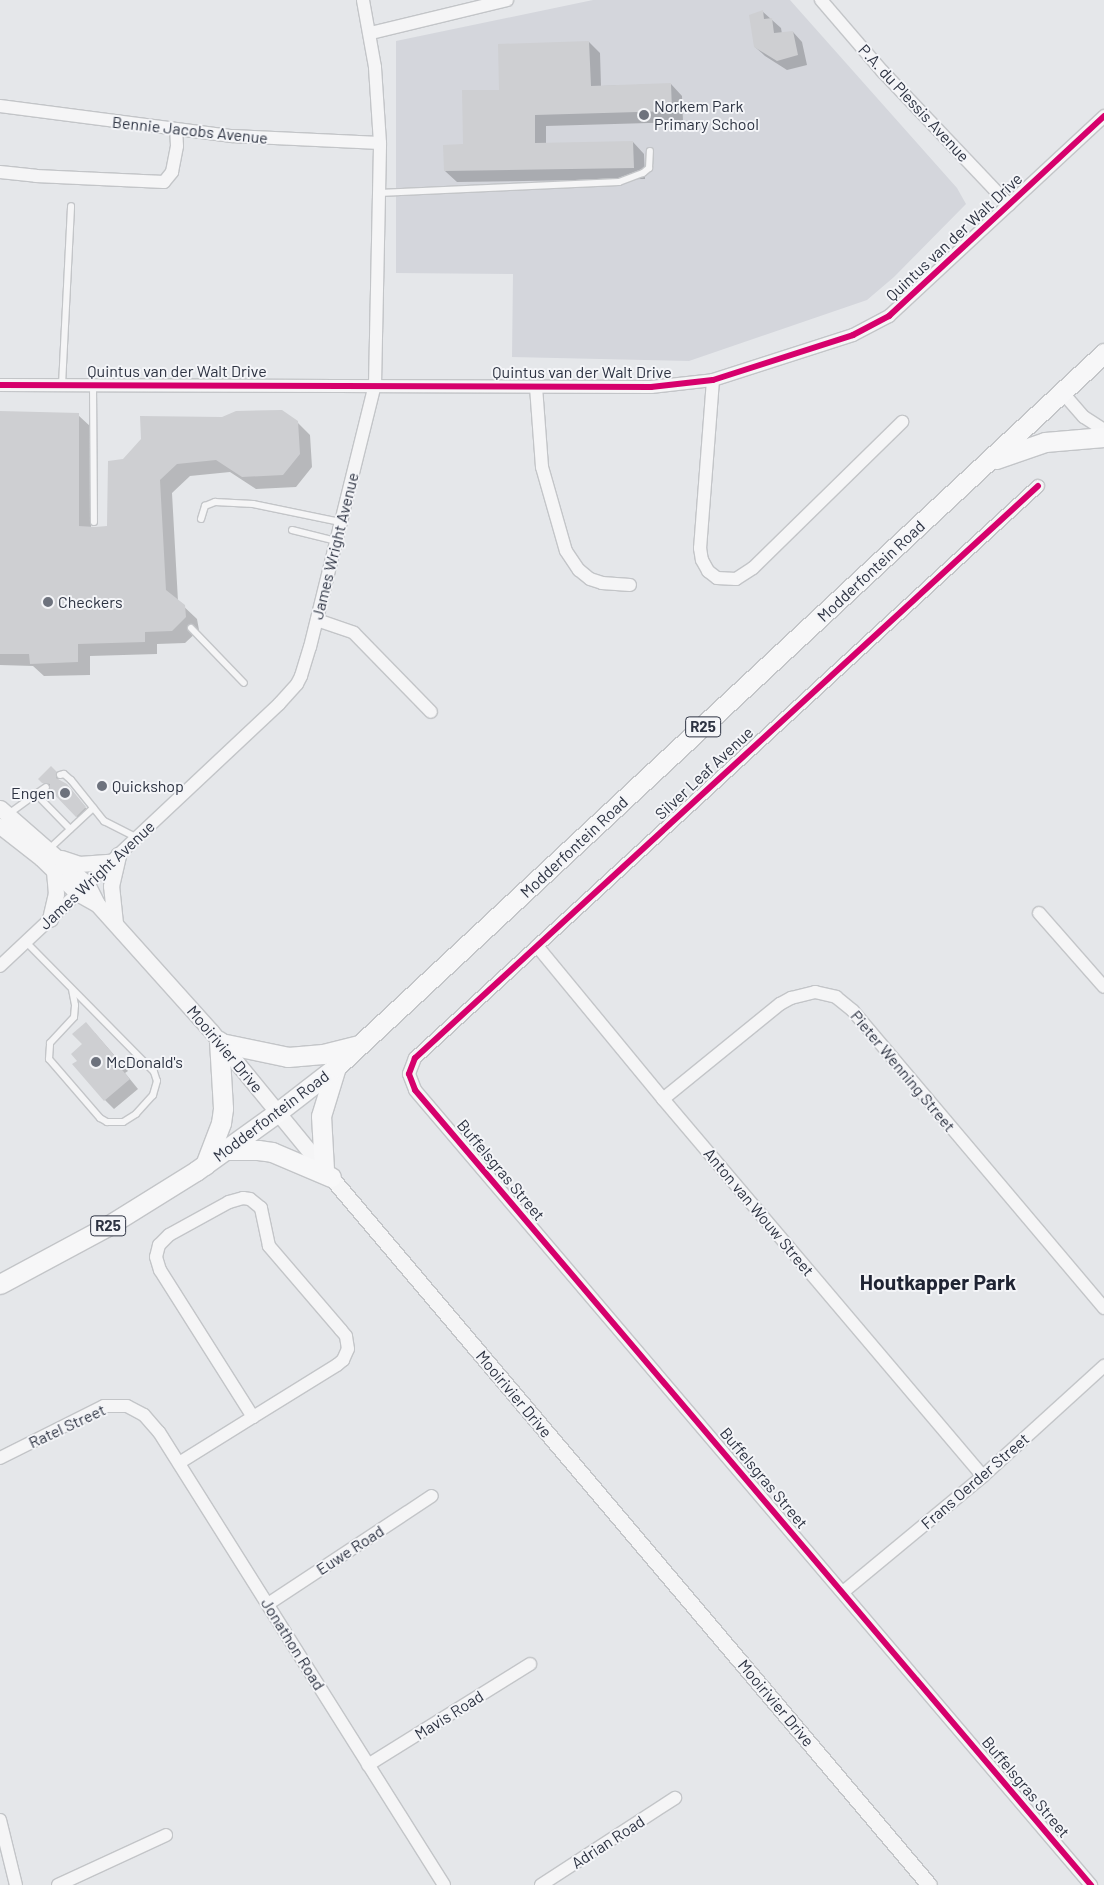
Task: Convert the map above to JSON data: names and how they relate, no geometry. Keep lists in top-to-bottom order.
{
  "streets": {
    "main road": ["Modderfontein Road", "R25"],
    "street": [
      "P.A. du Plessis Avenue",
      "Bennie Jacobs Avenue",
      "Quintus van der Walt Drive",
      "James Wright Avenue",
      "Silver Leaf Avenue",
      "Mooirivier Drive",
      "Pieter Wenning Street",
      "Buffelsgras Street",
      "Anton van Wouw Street",
      "Ratel Street",
      "Frans Oerder Street",
      "Euwe Road",
      "Jonathon Road",
      "Mavis Road",
      "Adrian Road"
    ]
  },
  "crossings": [
    ["P.A. du Plessis Avenue", "Quintus van der Walt Drive"],
    ["Bennie Jacobs Avenue", "James Wright Avenue"],
    ["Quintus van der Walt Drive", "James Wright Avenue"],
    ["James Wright Avenue", "Mooirivier Drive"],
    ["Modderfontein Road", "Mooirivier Drive"],
    ["Silver Leaf Avenue", "Buffelsgras Street"],
    ["Silver Leaf Avenue", "Anton van Wouw Street"],
    ["Pieter Wenning Street", "Anton van Wouw Street"],
    ["Buffelsgras Street", "Frans Oerder Street"],
    ["Anton van Wouw Street", "Frans Oerder Street"],
    ["Ratel Street", "Jonathon Road"],
    ["Euwe Road", "Jonathon Road"],
    ["Jonathon Road", "Mavis Road"]
  ],
  "districts": ["Houtkapper Park"],
  "places": [
    "Norkem Park Primary School",
    "Checkers",
    "Quickshop",
    "Engen",
    "McDonald's"
  ]
}
